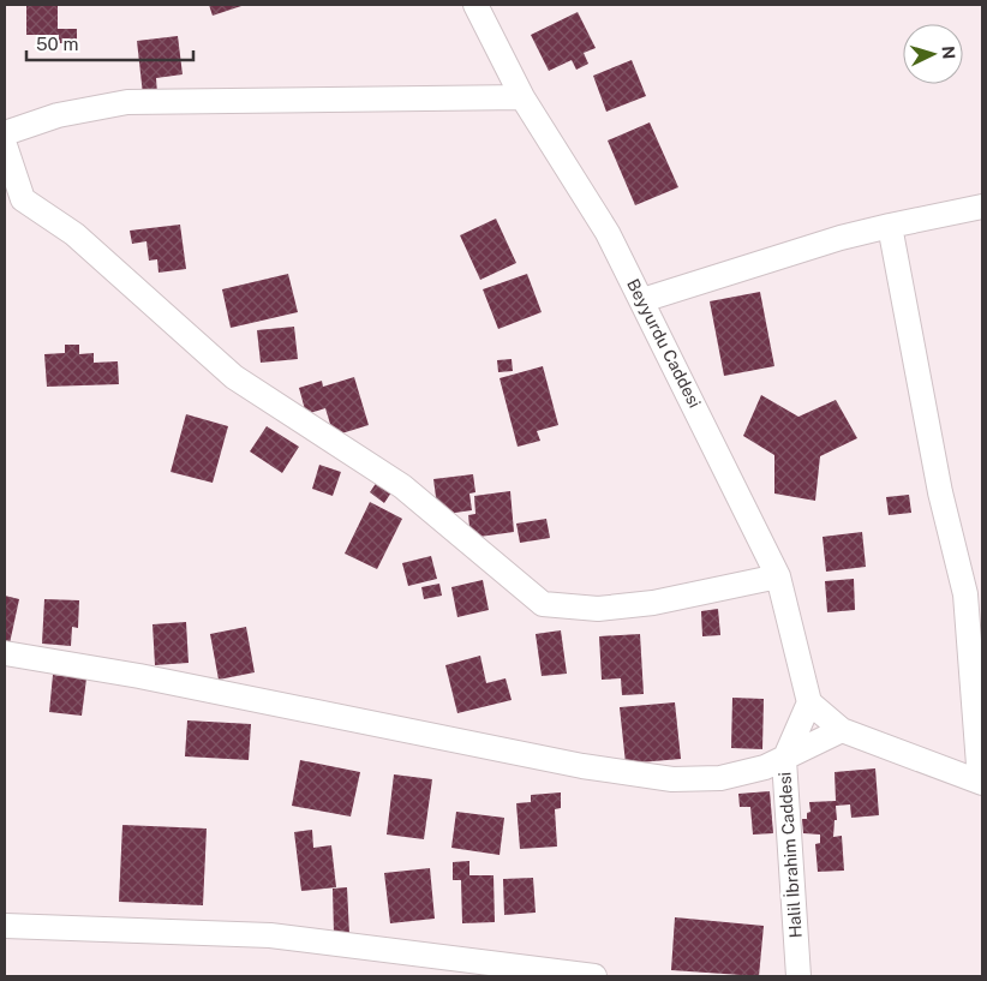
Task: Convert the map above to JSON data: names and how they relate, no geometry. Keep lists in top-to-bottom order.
{
  "streets": {
    "street": ["Beyyurdu Caddesi", "Halil İbrahim Caddesi"]
  },
  "crossings": [
    ["Beyyurdu Caddesi", "Halil İbrahim Caddesi"]
  ],
  "scale_bar": "50 m",
  "north": "right"
}
